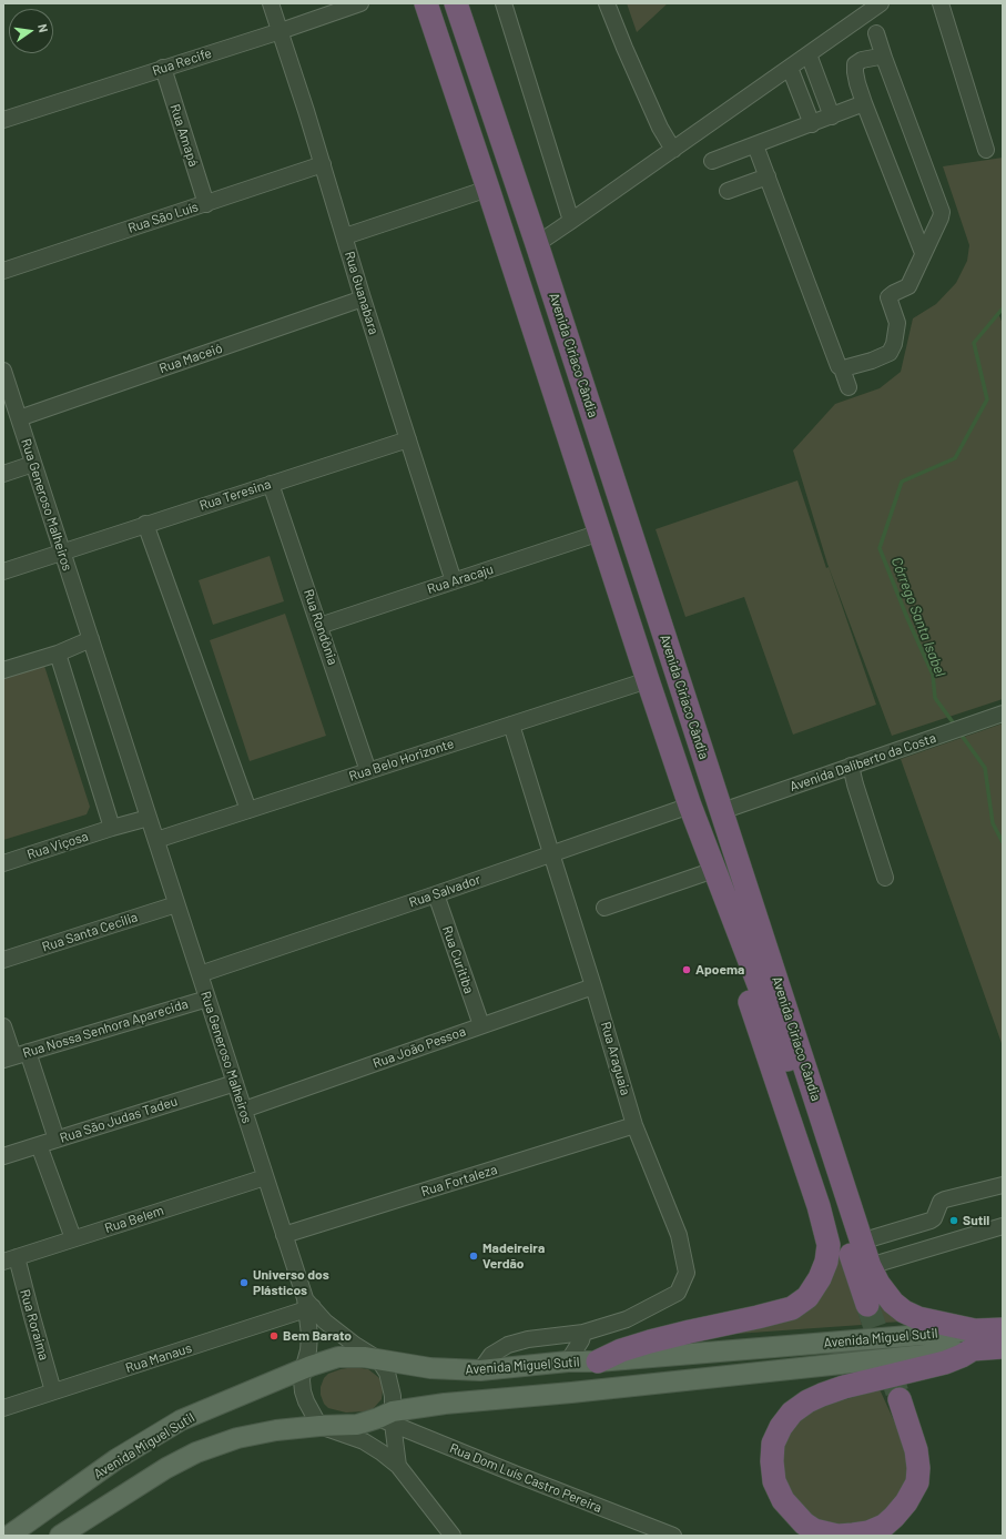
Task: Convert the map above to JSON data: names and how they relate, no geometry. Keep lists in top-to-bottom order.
{
  "streets": {
    "highway": ["Avenida Ciríaco Cândia"],
    "main road": ["Avenida Miguel Sutil"],
    "street": [
      "Rua Recife",
      "Rua Amapá",
      "Rua São Luís",
      "Rua Guanabara",
      "Rua Maceió",
      "Rua Teresina",
      "Rua Generoso Malheiros",
      "Rua Aracaju",
      "Rua Rondônia",
      "Rua Belo Horizonte",
      "Avenida Daliberto da Costa",
      "Rua Viçosa",
      "Rua Salvador",
      "Rua Santa Cecilia",
      "Rua Curitiba",
      "Rua Nossa Senhora Aparecida",
      "Rua João Pessoa",
      "Rua Araguaia",
      "Rua São Judas Tadeu",
      "Rua Fortaleza",
      "Rua Belem",
      "Rua Roraima",
      "Rua Manaus",
      "Rua Dom Luís Castro Pereira"
    ]
  },
  "crossings": [
    ["Rua Recife", "Rua Amapá"],
    ["Rua Recife", "Rua Guanabara"],
    ["Rua Amapá", "Rua São Luís"],
    ["Rua São Luís", "Rua Guanabara"],
    ["Rua Guanabara", "Rua Maceió"],
    ["Rua Guanabara", "Rua Teresina"],
    ["Rua Guanabara", "Rua Aracaju"],
    ["Avenida Ciríaco Cândia", "Avenida Daliberto da Costa"],
    ["Avenida Ciríaco Cândia", "Avenida Miguel Sutil"],
    ["Rua Maceió", "Rua Generoso Malheiros"],
    ["Rua Teresina", "Rua Generoso Malheiros"],
    ["Rua Teresina", "Rua Rondônia"],
    ["Rua Generoso Malheiros", "Rua Belo Horizonte"],
    ["Rua Generoso Malheiros", "Rua Salvador"],
    ["Rua Generoso Malheiros", "Rua Santa Cecilia"],
    ["Rua Generoso Malheiros", "Rua Nossa Senhora Aparecida"],
    ["Rua Generoso Malheiros", "Rua João Pessoa"],
    ["Rua Generoso Malheiros", "Rua São Judas Tadeu"],
    ["Rua Generoso Malheiros", "Rua Fortaleza"],
    ["Rua Generoso Malheiros", "Rua Belem"],
    ["Rua Generoso Malheiros", "Rua Manaus"],
    ["Rua Aracaju", "Rua Rondônia"],
    ["Rua Rondônia", "Rua Belo Horizonte"],
    ["Rua Belo Horizonte", "Rua Araguaia"],
    ["Rua Salvador", "Rua Curitiba"],
    ["Rua Salvador", "Rua Araguaia"],
    ["Rua Curitiba", "Rua João Pessoa"],
    ["Rua João Pessoa", "Rua Araguaia"],
    ["Rua Araguaia", "Rua Fortaleza"],
    ["Rua Araguaia", "Avenida Miguel Sutil"],
    ["Rua Belem", "Rua Roraima"],
    ["Rua Roraima", "Rua Manaus"],
    ["Avenida Miguel Sutil", "Rua Dom Luís Castro Pereira"]
  ],
  "water": ["Córrego Santa Isabel"],
  "places": [
    "Apoema",
    "Sutil",
    "Madeireira Verdão",
    "Universo dos Plásticos",
    "Bem Barato"
  ],
  "north": "right"
}
